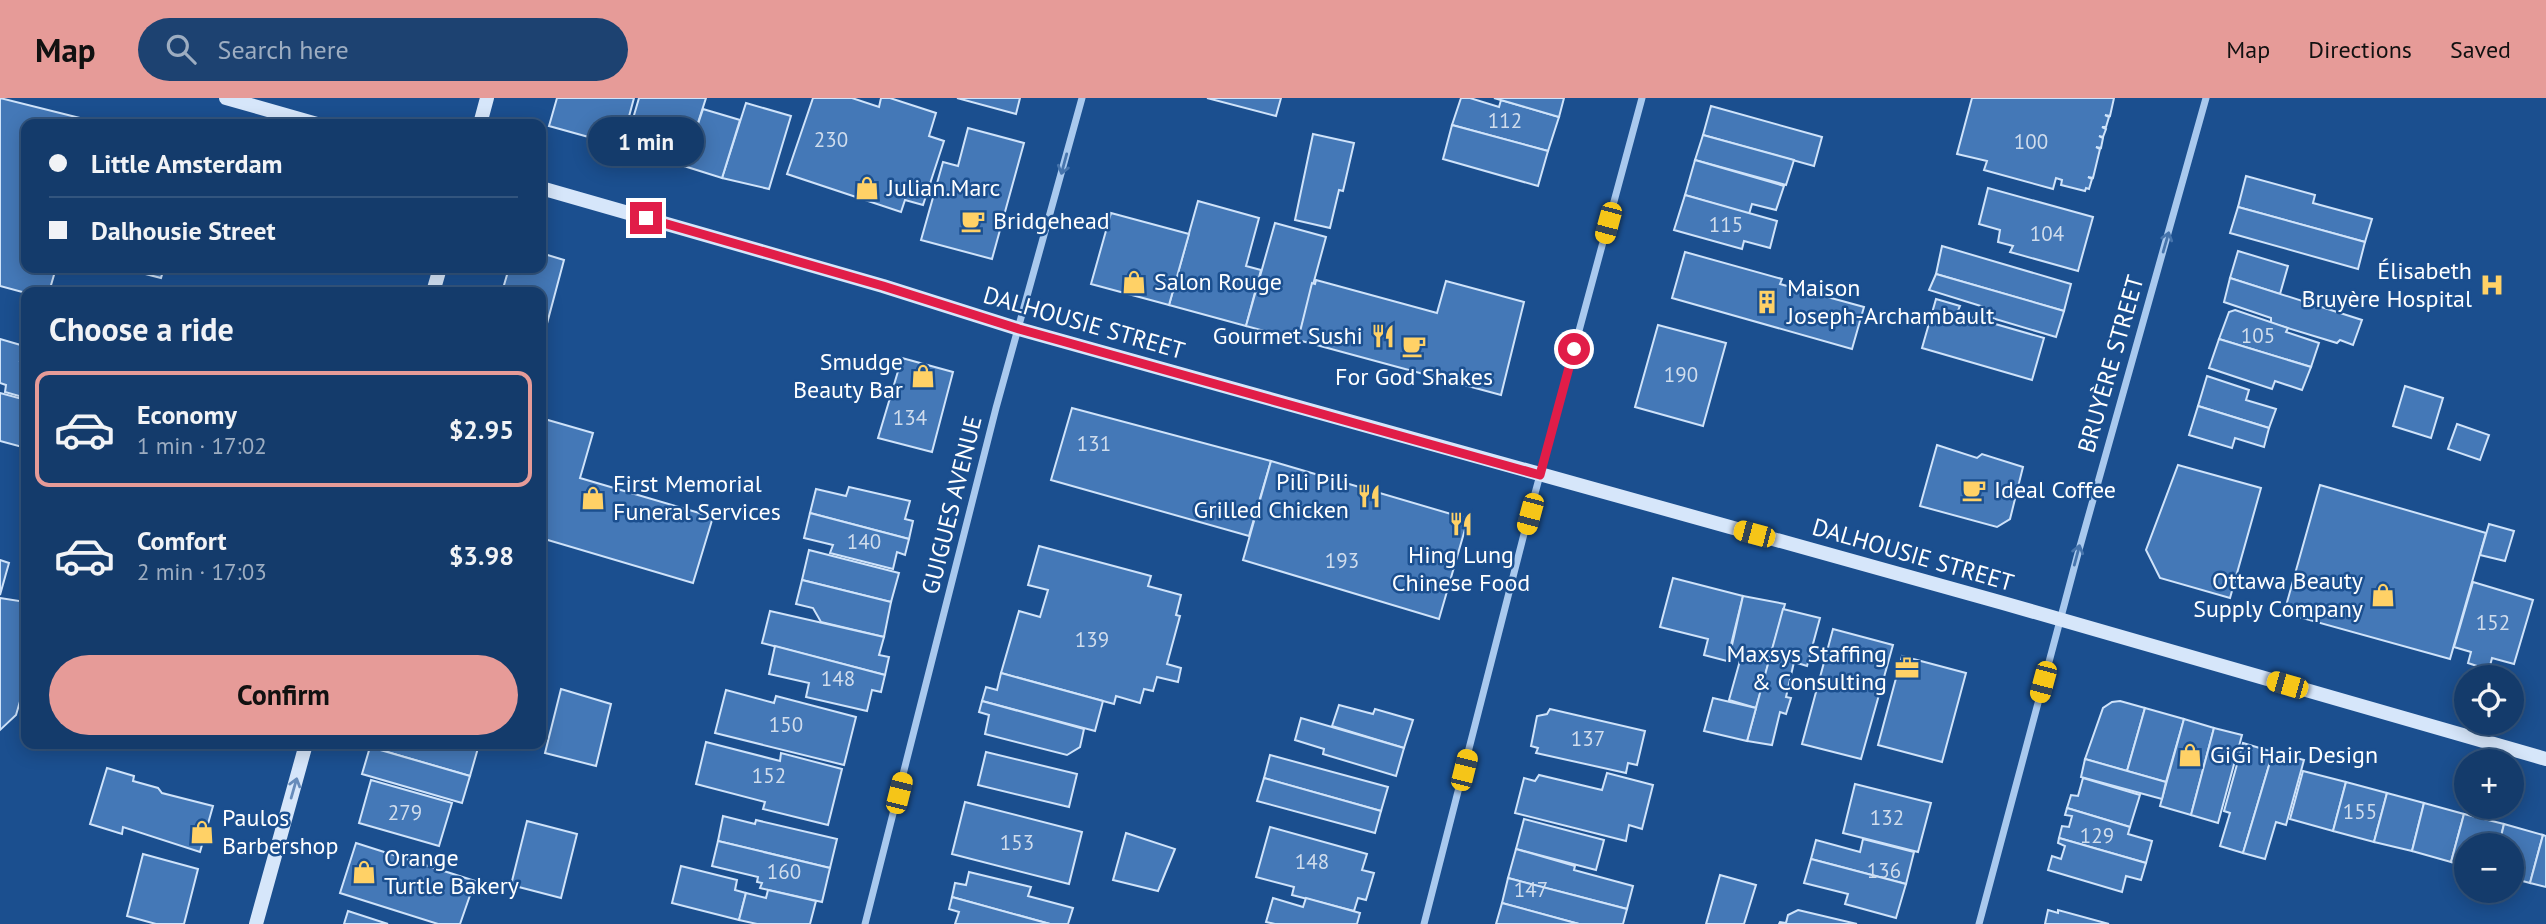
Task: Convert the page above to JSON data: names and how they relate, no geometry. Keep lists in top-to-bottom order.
{
  "streets": {
    "street": ["DALHOUSIE STREET", "BRUYÈRE STREET", "GUIGUES AVENUE"]
  },
  "crossings": [
    ["DALHOUSIE STREET", "BRUYÈRE STREET"],
    ["DALHOUSIE STREET", "GUIGUES AVENUE"]
  ],
  "one_way": ["BRUYÈRE STREET"],
  "places": {
    "shop": [
      "Julian.Marc",
      "Salon Rouge",
      "Smudge Beauty Bar",
      "First Memorial Funeral Services",
      "Ottawa Beauty Supply Company",
      "GiGi Hair Design",
      "Paulos Barbershop",
      "Orange Turtle Bakery"
    ],
    "cafe": ["Bridgehead", "For God Shakes", "Ideal Coffee"],
    "hospital": ["Élisabeth Bruyère Hospital"],
    "building": ["Maison Joseph-Archambault"],
    "restaurant": ["Gourmet Sushi", "Pili Pili Grilled Chicken", "Hing Lung Chinese Food"],
    "office": ["Maxsys Staffing & Consulting"]
  },
  "house_numbers": [
    "112",
    "230",
    "100",
    "115",
    "104",
    "105",
    "190",
    "134",
    "131",
    "140",
    "193",
    "152",
    "139",
    "148",
    "150",
    "137",
    "152",
    "155",
    "279",
    "132",
    "129",
    "153",
    "148",
    "136",
    "160",
    "147"
  ],
  "page": {
    "header": "Map",
    "search": "Search here",
    "nav": ["Map", "Directions", "Saved"],
    "bubble": "1 min",
    "banner": ["Little Amsterdam", "Dalhousie Street"],
    "heading": "Choose a ride",
    "list": [
      {
        "name": "Economy",
        "note": "1 min · 17:02",
        "value": "$2.95"
      },
      {
        "name": "Comfort",
        "note": "2 min · 17:03",
        "value": "$3.98"
      }
    ],
    "buttons": "Confirm",
    "map_buttons": ["+", "−"]
  }
}
